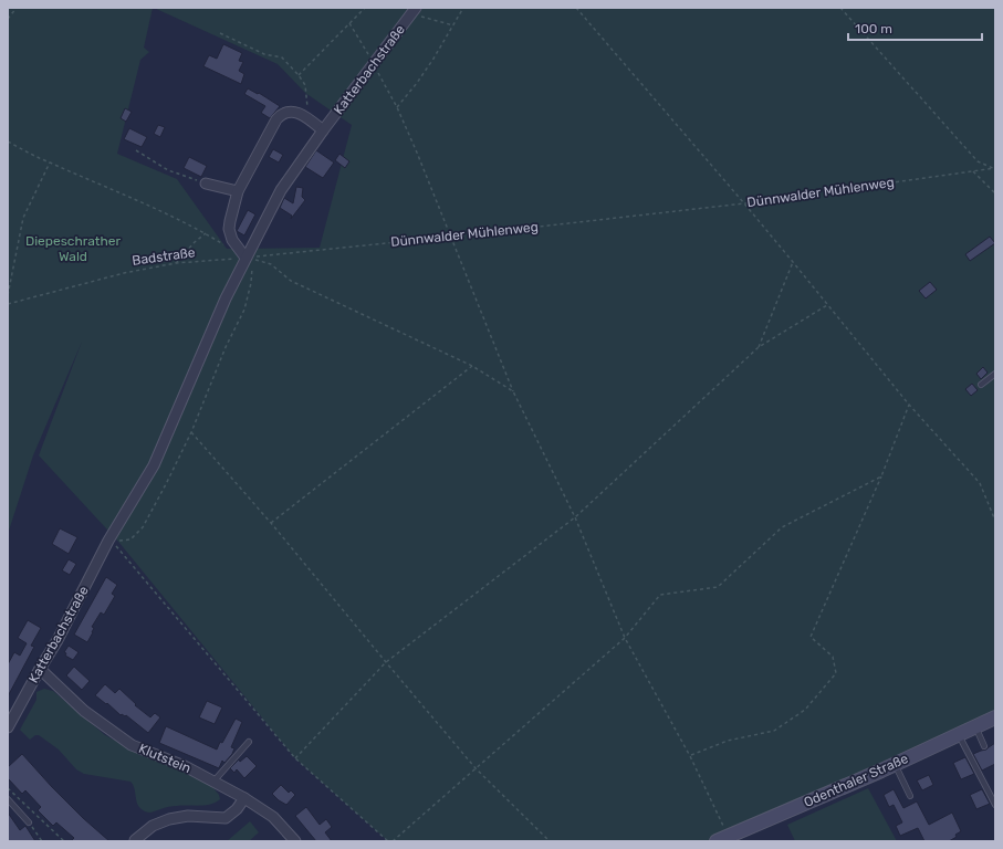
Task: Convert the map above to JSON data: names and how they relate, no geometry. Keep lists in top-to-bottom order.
{
  "streets": {
    "main road": ["Odenthaler Straße"],
    "street": ["Katterbachstraße", "Klutstein"],
    "path": ["Dünnwalder Mühlenweg", "Badstraße"]
  },
  "crossings": [
    ["Katterbachstraße", "Dünnwalder Mühlenweg"],
    ["Katterbachstraße", "Badstraße"],
    ["Katterbachstraße", "Klutstein"],
    ["Dünnwalder Mühlenweg", "Badstraße"]
  ],
  "parks": ["Diepeschrather Wald"],
  "scale_bar": "100 m"
}
